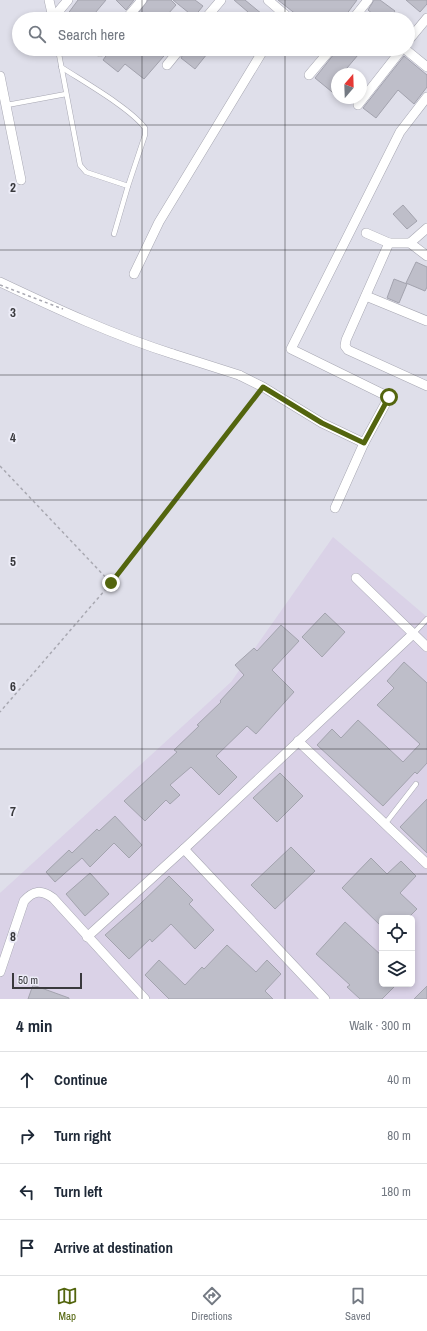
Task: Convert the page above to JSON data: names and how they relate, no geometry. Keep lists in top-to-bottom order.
{
  "scale_bar": "50 m",
  "north": "top",
  "page": {
    "search": "Search here",
    "scale": "50 m",
    "heading": ["4 min", "Walk · 300 m"],
    "list": [
      ["Continue", "40 m"],
      ["Turn right", "80 m"],
      ["Turn left", "180 m"],
      "Arrive at destination"
    ],
    "nav": ["Map", "Directions", "Saved"]
  },
  "grid": {
    "rows": [
      "2",
      "3",
      "4",
      "5",
      "6",
      "7",
      "8"
    ]
  }
}
